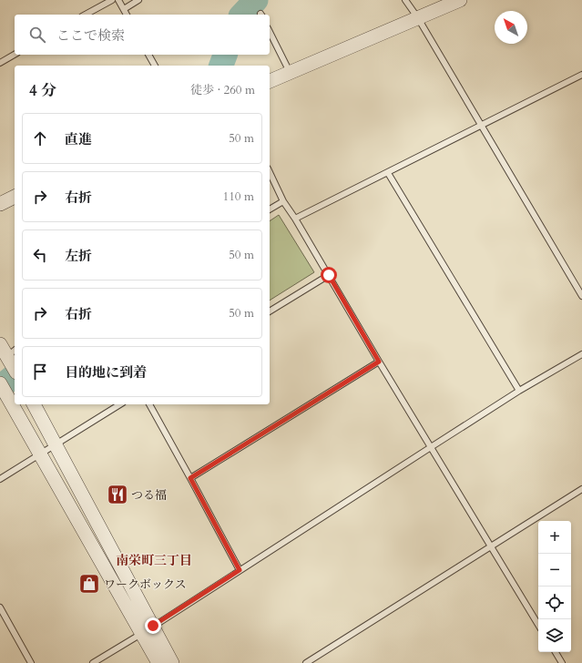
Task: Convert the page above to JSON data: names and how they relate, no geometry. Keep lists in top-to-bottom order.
{
  "districts": ["南栄町三丁目"],
  "places": {
    "restaurant": ["つる福"],
    "shop": ["ワークボックス"]
  },
  "north": "top left",
  "page": {
    "search": "ここで検索",
    "heading": ["4 分", "徒歩 · 260 m"],
    "list": [
      ["直進", "50 m"],
      ["右折", "110 m"],
      ["左折", "50 m"],
      ["右折", "50 m"],
      "目的地に到着"
    ],
    "map_buttons": ["+", "−"]
  }
}
